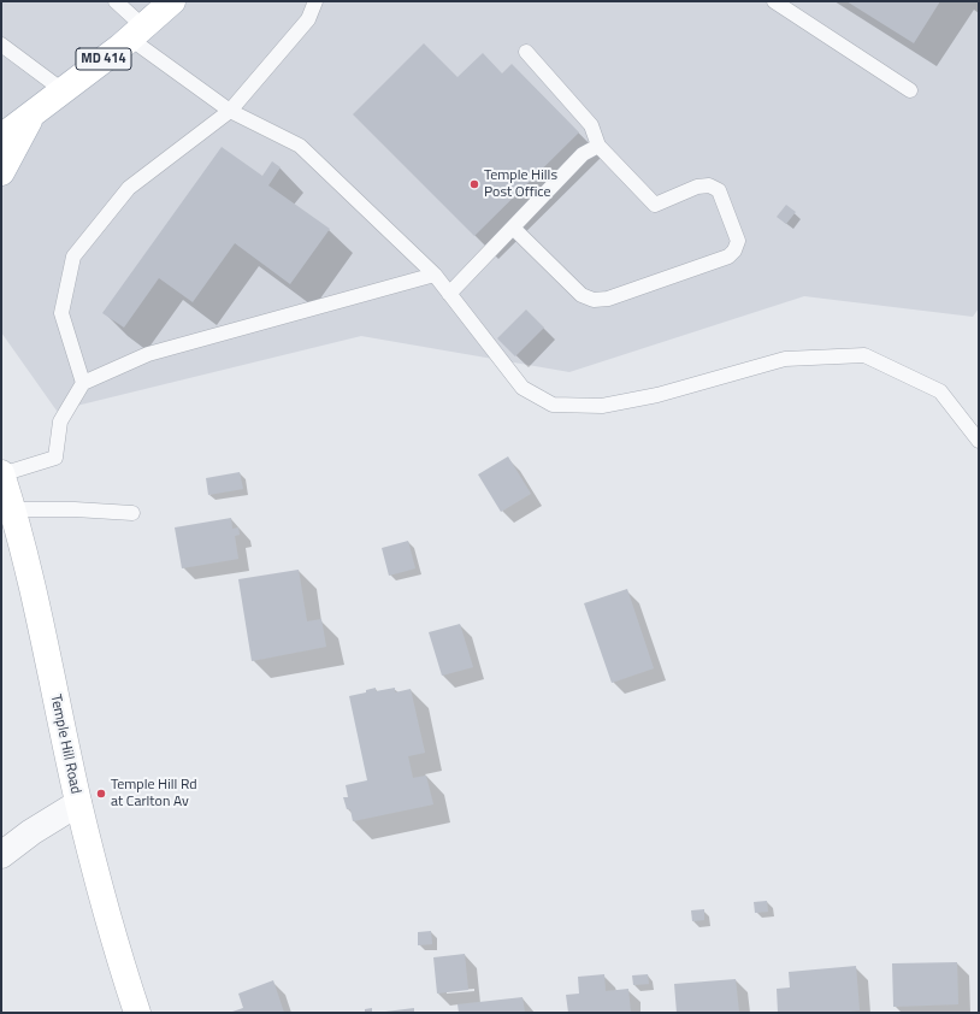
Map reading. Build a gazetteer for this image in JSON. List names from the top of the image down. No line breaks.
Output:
{"streets":{"main road":["MD 414","Temple Hill Road"]},"places":["Temple Hills Post Office","Temple Hill Rd at Carlton Av"]}
